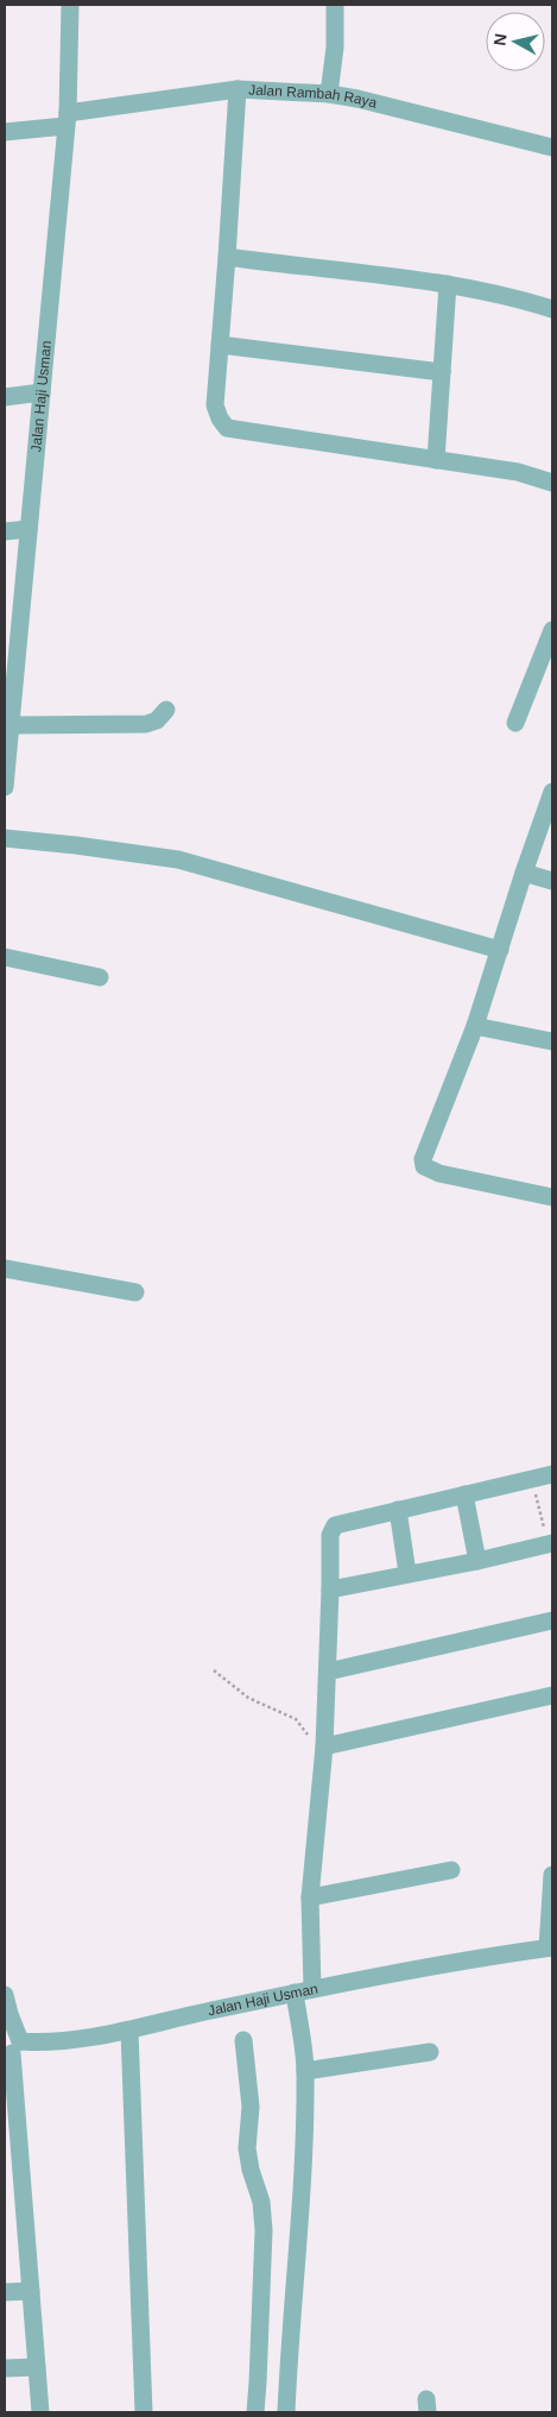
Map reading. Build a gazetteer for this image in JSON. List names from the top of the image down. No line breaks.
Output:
{"streets":{"street":["Jalan Rambah Raya","Jalan Haji Usman"]},"crossings":[["Jalan Rambah Raya","Jalan Haji Usman"]],"north":"left"}
